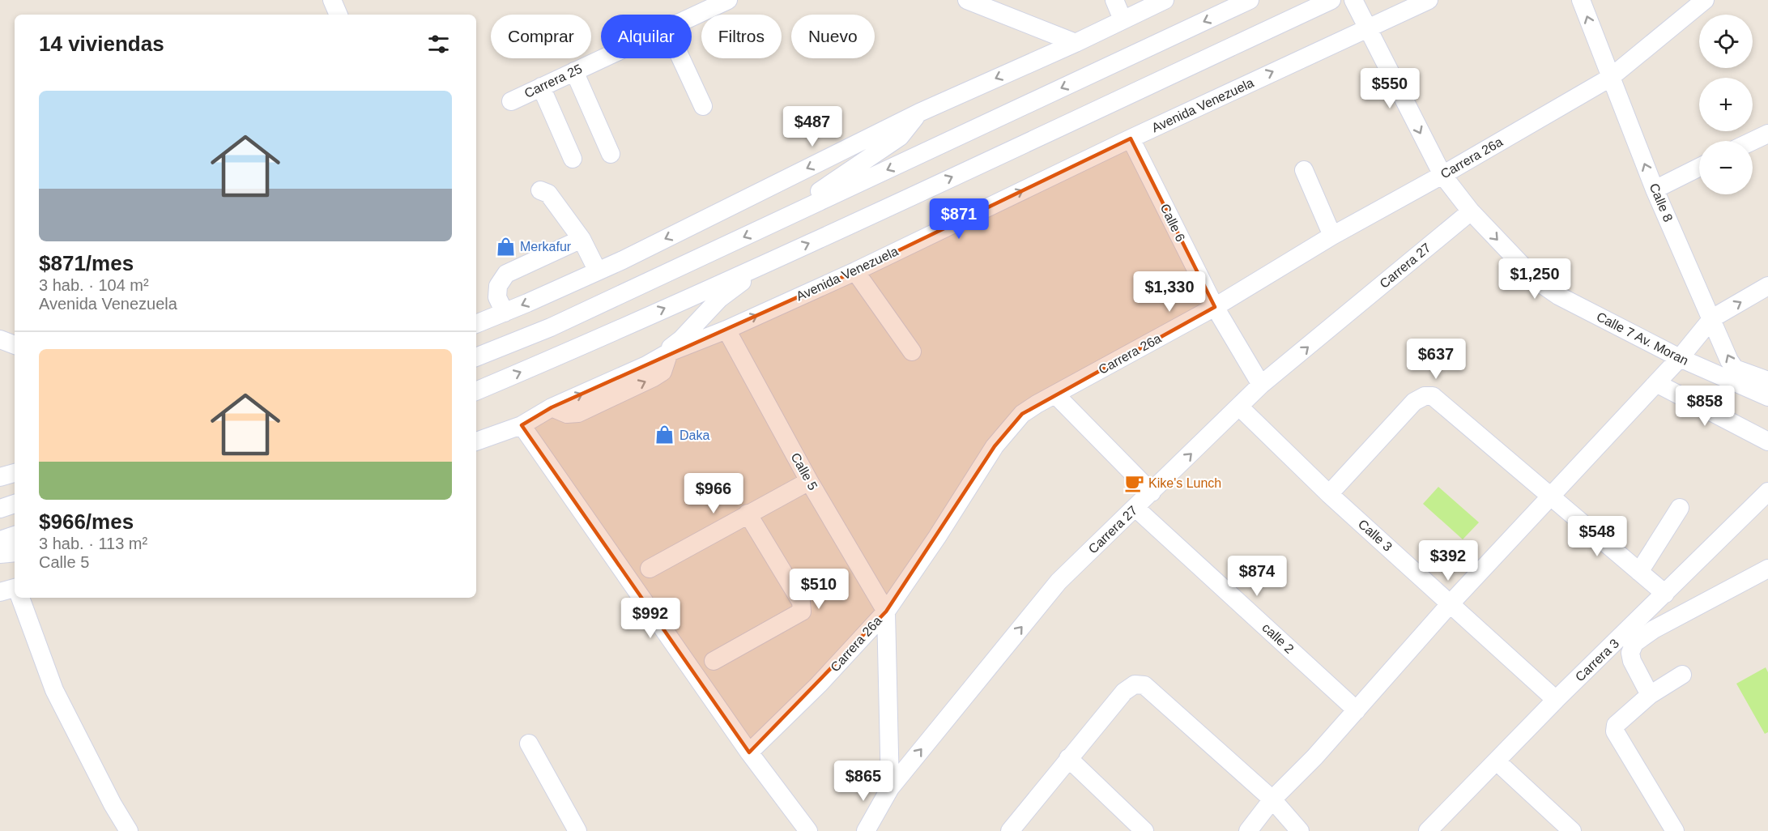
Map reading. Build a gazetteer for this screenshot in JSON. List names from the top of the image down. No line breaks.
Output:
{"streets":{"street":["Carrera 25","Avenida Venezuela","Carrera 26a","Calle 8","Calle 6","Carrera 27","Calle 7 Av. Moran","Calle 5","Calle 3","calle 2","Carrera 3"]},"crossings":[["Avenida Venezuela","Calle 6"],["Avenida Venezuela","Calle 7 Av. Moran"],["Avenida Venezuela","Calle 5"],["Carrera 26a","Calle 8"],["Carrera 26a","Calle 6"],["Carrera 26a","Calle 7 Av. Moran"],["Carrera 26a","Calle 5"],["Calle 6","Carrera 27"],["Carrera 27","Calle 7 Av. Moran"],["Carrera 27","Calle 3"],["Carrera 27","calle 2"],["Calle 3","Carrera 3"]],"one_way":["Calle 8","Carrera 27","Calle 7 Av. Moran"],"places":{"shop":["Merkafur","Daka"],"cafe":["Kike's Lunch"]},"page":{"map_buttons":["+","−"],"chip":["Comprar","Alquilar","Filtros","Nuevo"],"heading":"14 viviendas","price":["$550","$487","$871","$1,250","$1,330","$637","$858","$966","$548","$392","$874","$510","$992","$865"],"list":[{"name":"$871/mes","note":"3 hab. · 104 m² · Avenida Venezuela"},{"name":"$966/mes","note":"3 hab. · 113 m² · Calle 5"}]}}
